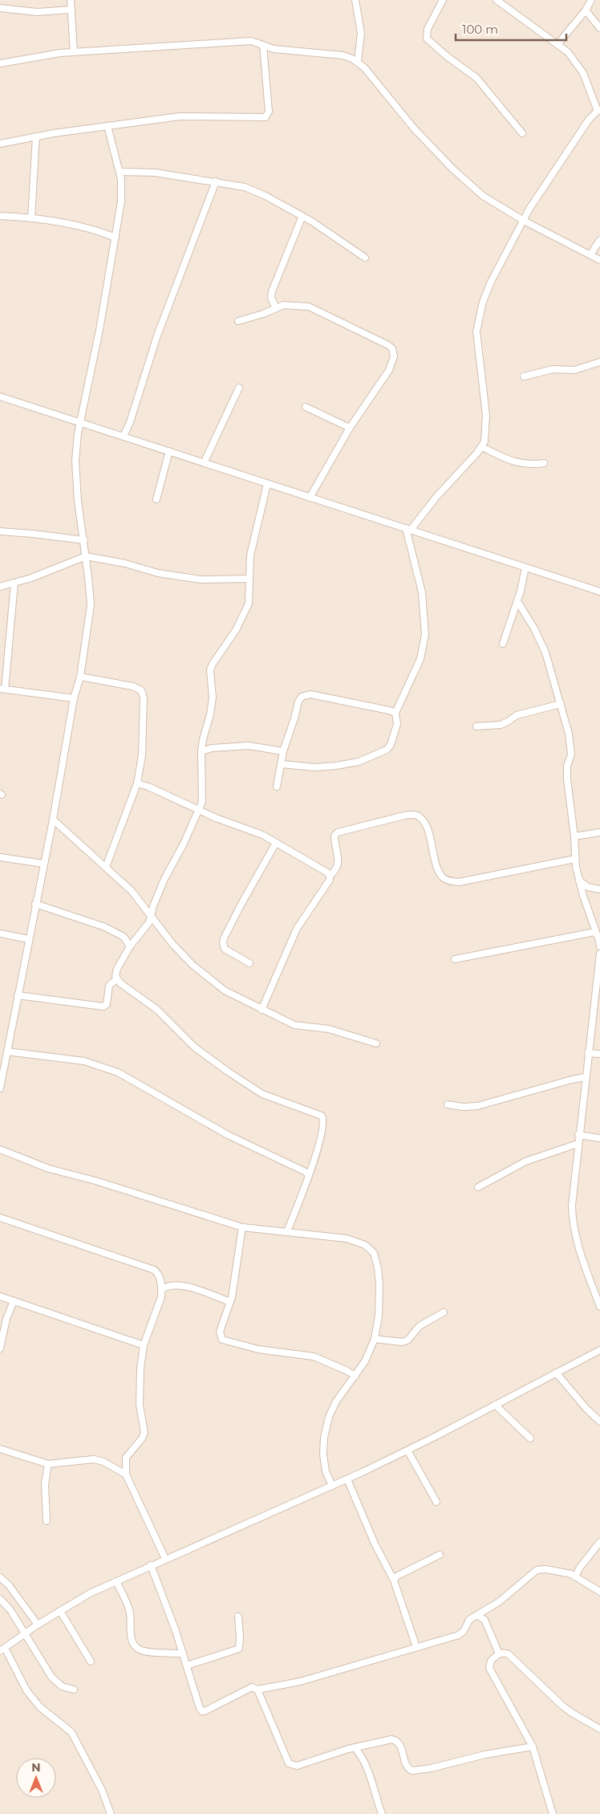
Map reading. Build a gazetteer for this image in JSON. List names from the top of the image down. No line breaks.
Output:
{"scale_bar":"100 m","north":"top"}
